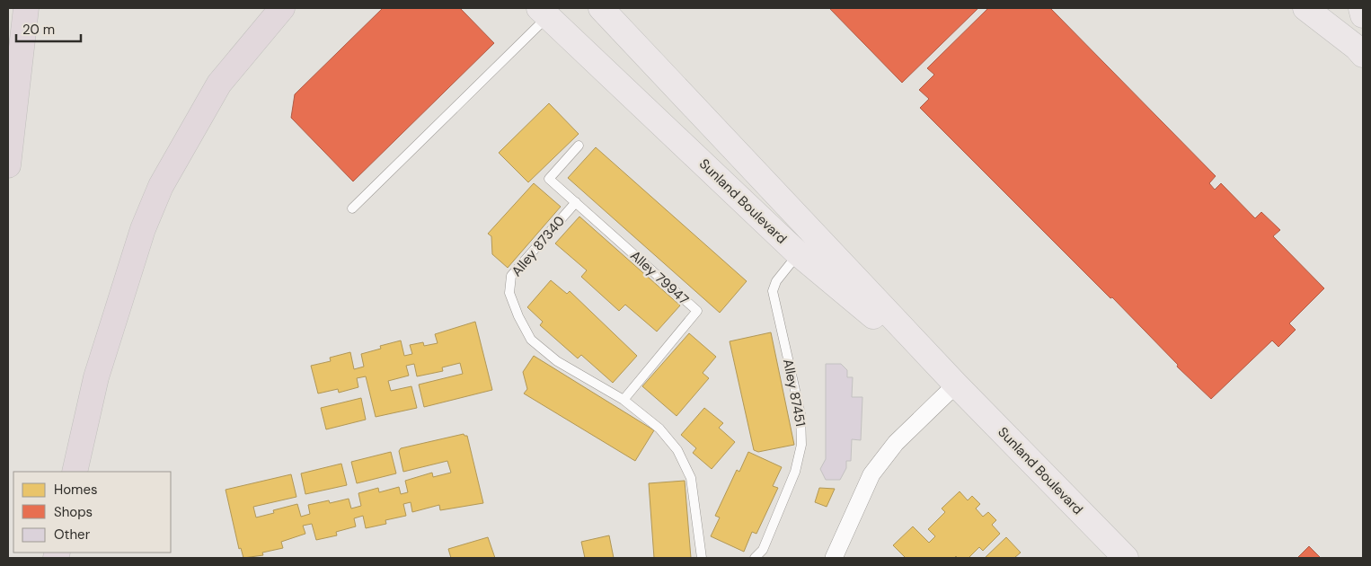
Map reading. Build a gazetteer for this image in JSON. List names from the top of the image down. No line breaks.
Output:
{"streets":{"main road":["Sunland Boulevard"],"lane":["Alley 87340","Alley 79947","Alley 87451"]},"crossings":[["Sunland Boulevard","Alley 87451"],["Alley 87340","Alley 79947"]],"legend":["Homes","Shops","Other"],"scale_bar":"20 m"}
